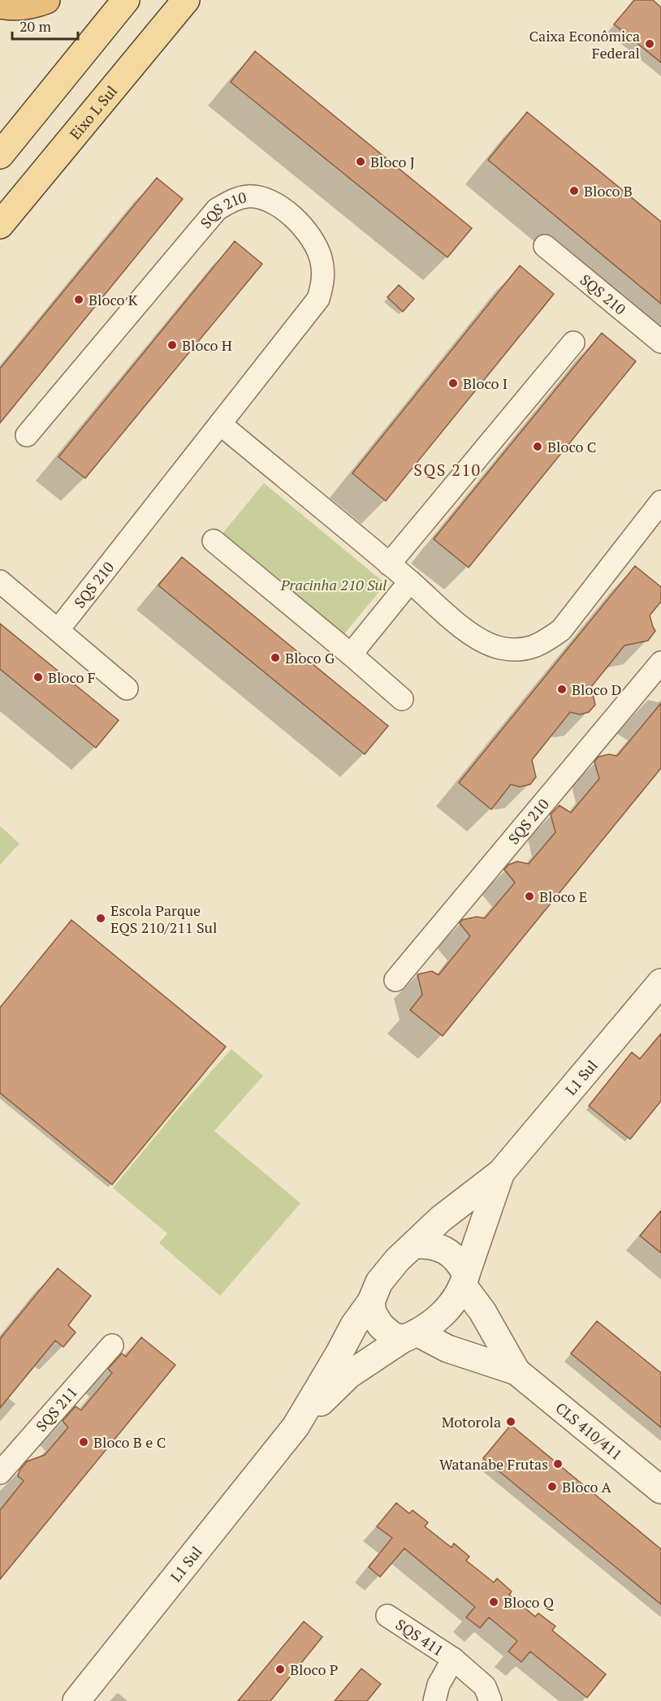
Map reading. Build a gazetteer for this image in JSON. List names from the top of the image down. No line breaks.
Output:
{"streets":{"main road":["Eixo L Sul"],"street":["SQS 210","L1 Sul","SQS 211","CLS 410/411","SQS 411"]},"crossings":[["L1 Sul","CLS 410/411"]],"districts":["SQS 210"],"parks":["Pracinha 210 Sul"],"places":["Caixa Econômica Federal","Bloco J","Bloco B","Bloco K","Bloco H","Bloco I","Bloco C","Bloco G","Bloco F","Bloco D","Bloco E","Escola Parque EQS 210/211 Sul","Motorola","Bloco B e C","Watanabe Frutas","Bloco A","Bloco Q","Bloco P"],"scale_bar":"20 m"}
